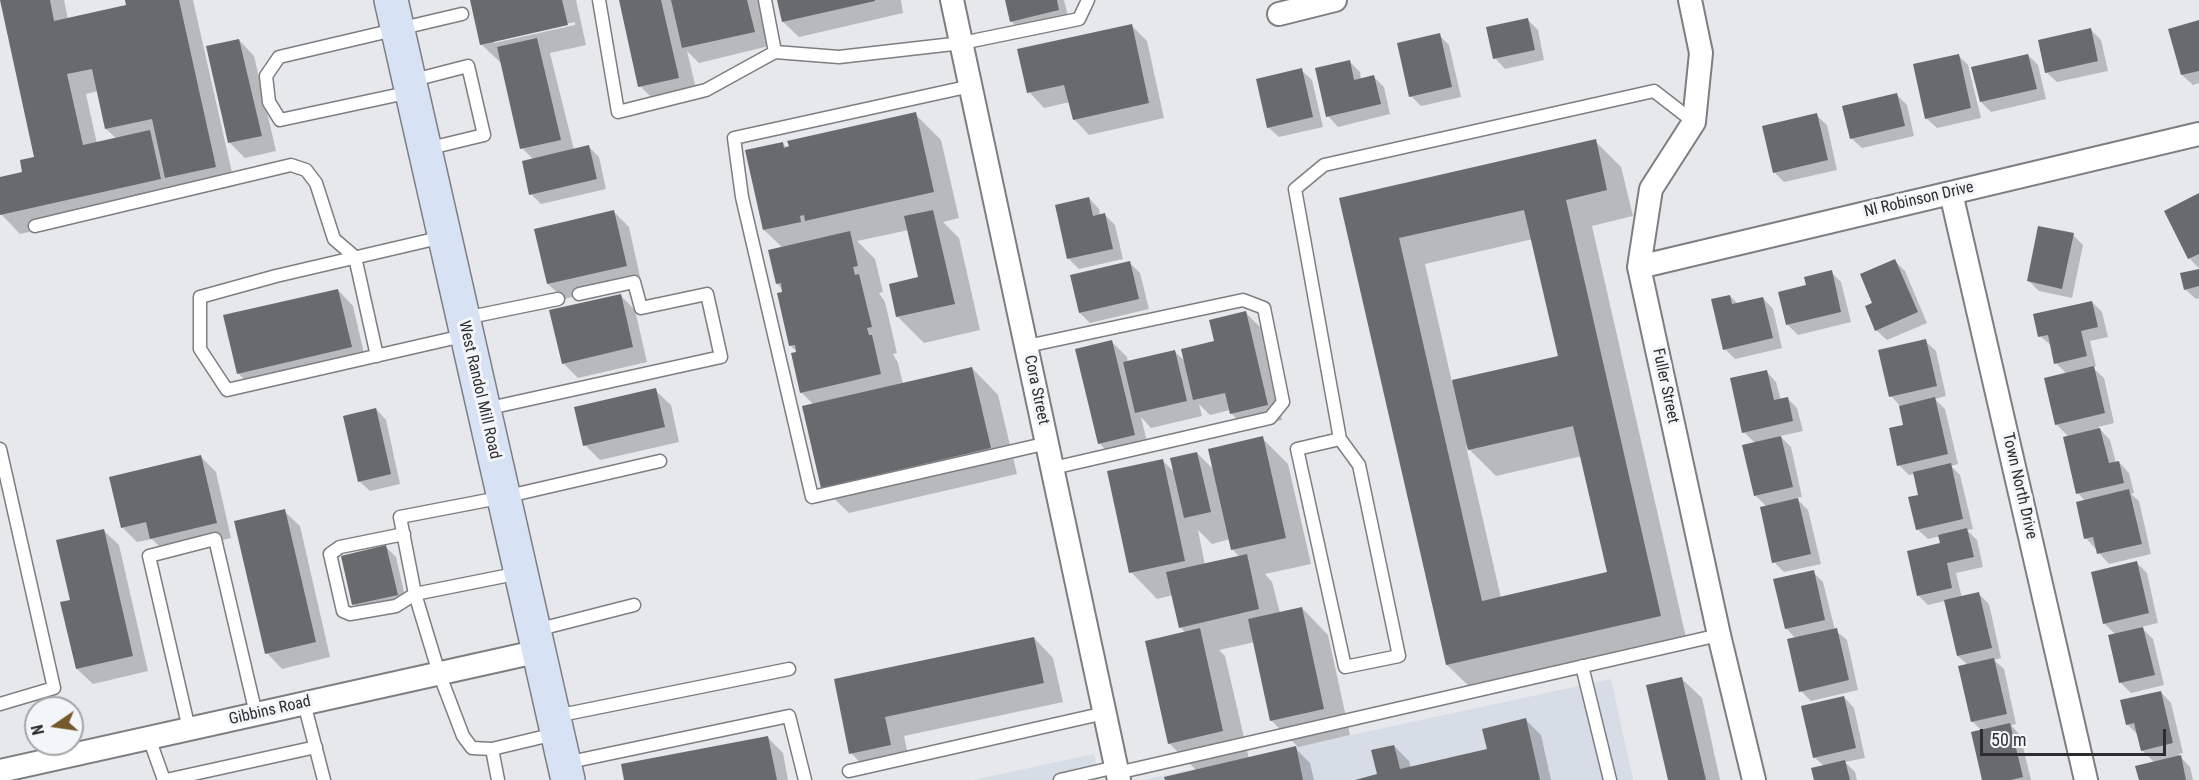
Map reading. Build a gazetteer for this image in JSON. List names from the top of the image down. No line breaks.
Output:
{"streets":{"main road":["West Randol Mill Road"],"street":["Nl Robinson Drive","Fuller Street","Cora Street","Town North Drive","Gibbins Road"]},"crossings":[["Nl Robinson Drive","Fuller Street"],["Nl Robinson Drive","Town North Drive"],["West Randol Mill Road","Gibbins Road"]],"scale_bar":"50 m","north":"left"}
